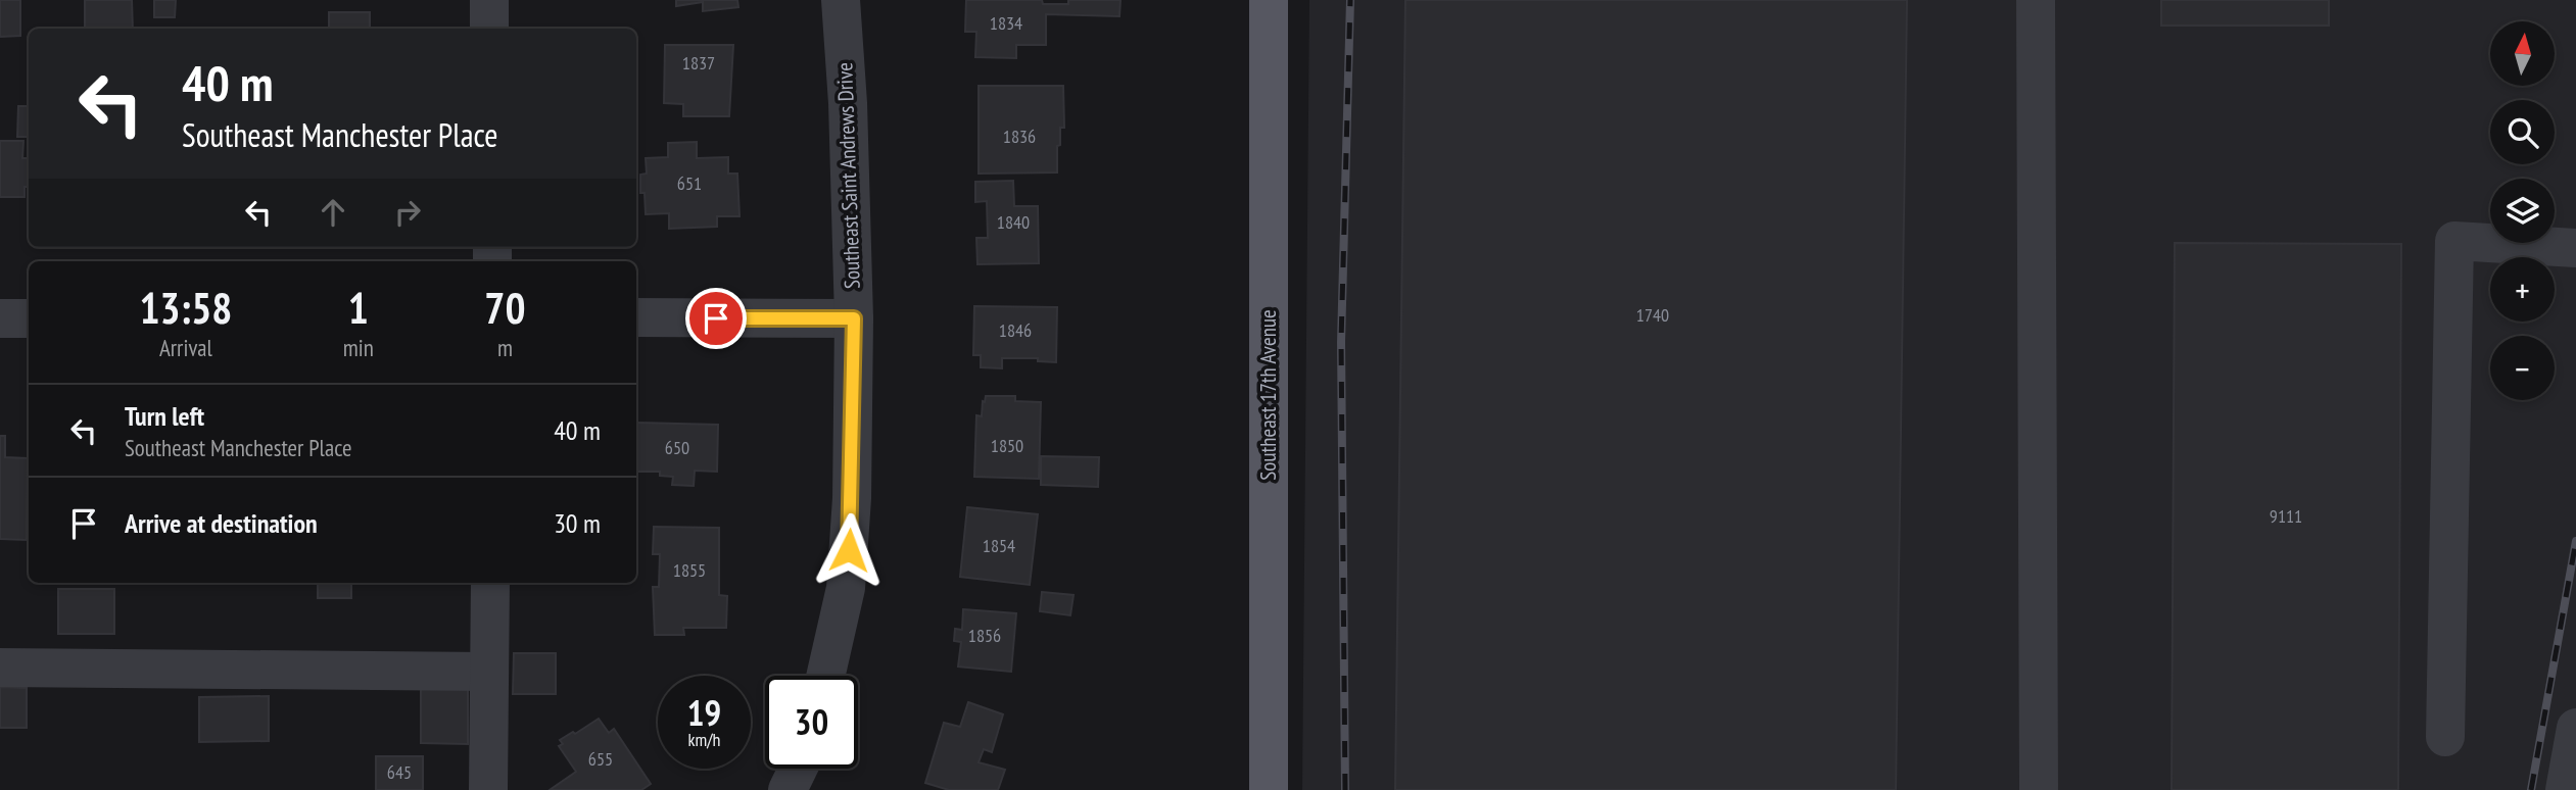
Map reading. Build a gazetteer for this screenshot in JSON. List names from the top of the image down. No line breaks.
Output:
{"streets":{"main road":["Southeast 17th Avenue"],"street":["Southeast Saint Andrews Drive"]},"house_numbers":["1834","1837","1836","651","1840","1740","1846","1850","650","9111","1854","1855","1856","655","645"],"north":"top","page":{"map_buttons":["+","−"],"turn":["40 m","Southeast Manchester Place"],"eta":["13:58","Arrival","1","min","70","m"],"list":[{"name":"Turn left","note":"Southeast Manchester Place","value":"40 m"},{"name":"Arrive at destination","value":"30 m"}],"speed":"19 km/h","limit":"30"}}
